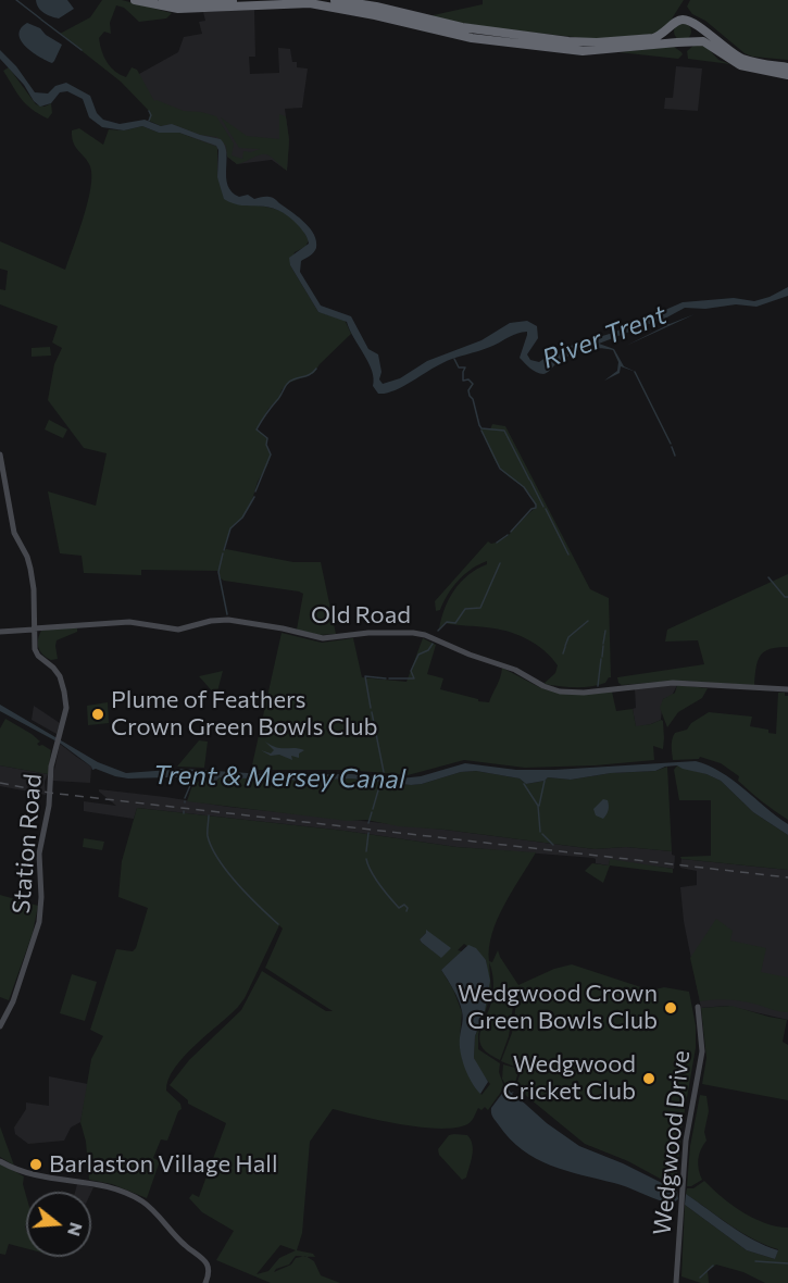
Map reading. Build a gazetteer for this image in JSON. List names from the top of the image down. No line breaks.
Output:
{"streets":{"street":["Old Road","Station Road","Wedgwood Drive"]},"crossings":[["Old Road","Station Road"]],"water":["River Trent","Trent & Mersey Canal"],"places":["Plume of Feathers Crown Green Bowls Club","Wedgwood Crown Green Bowls Club","Wedgwood Cricket Club","Barlaston Village Hall"],"north":"right"}
